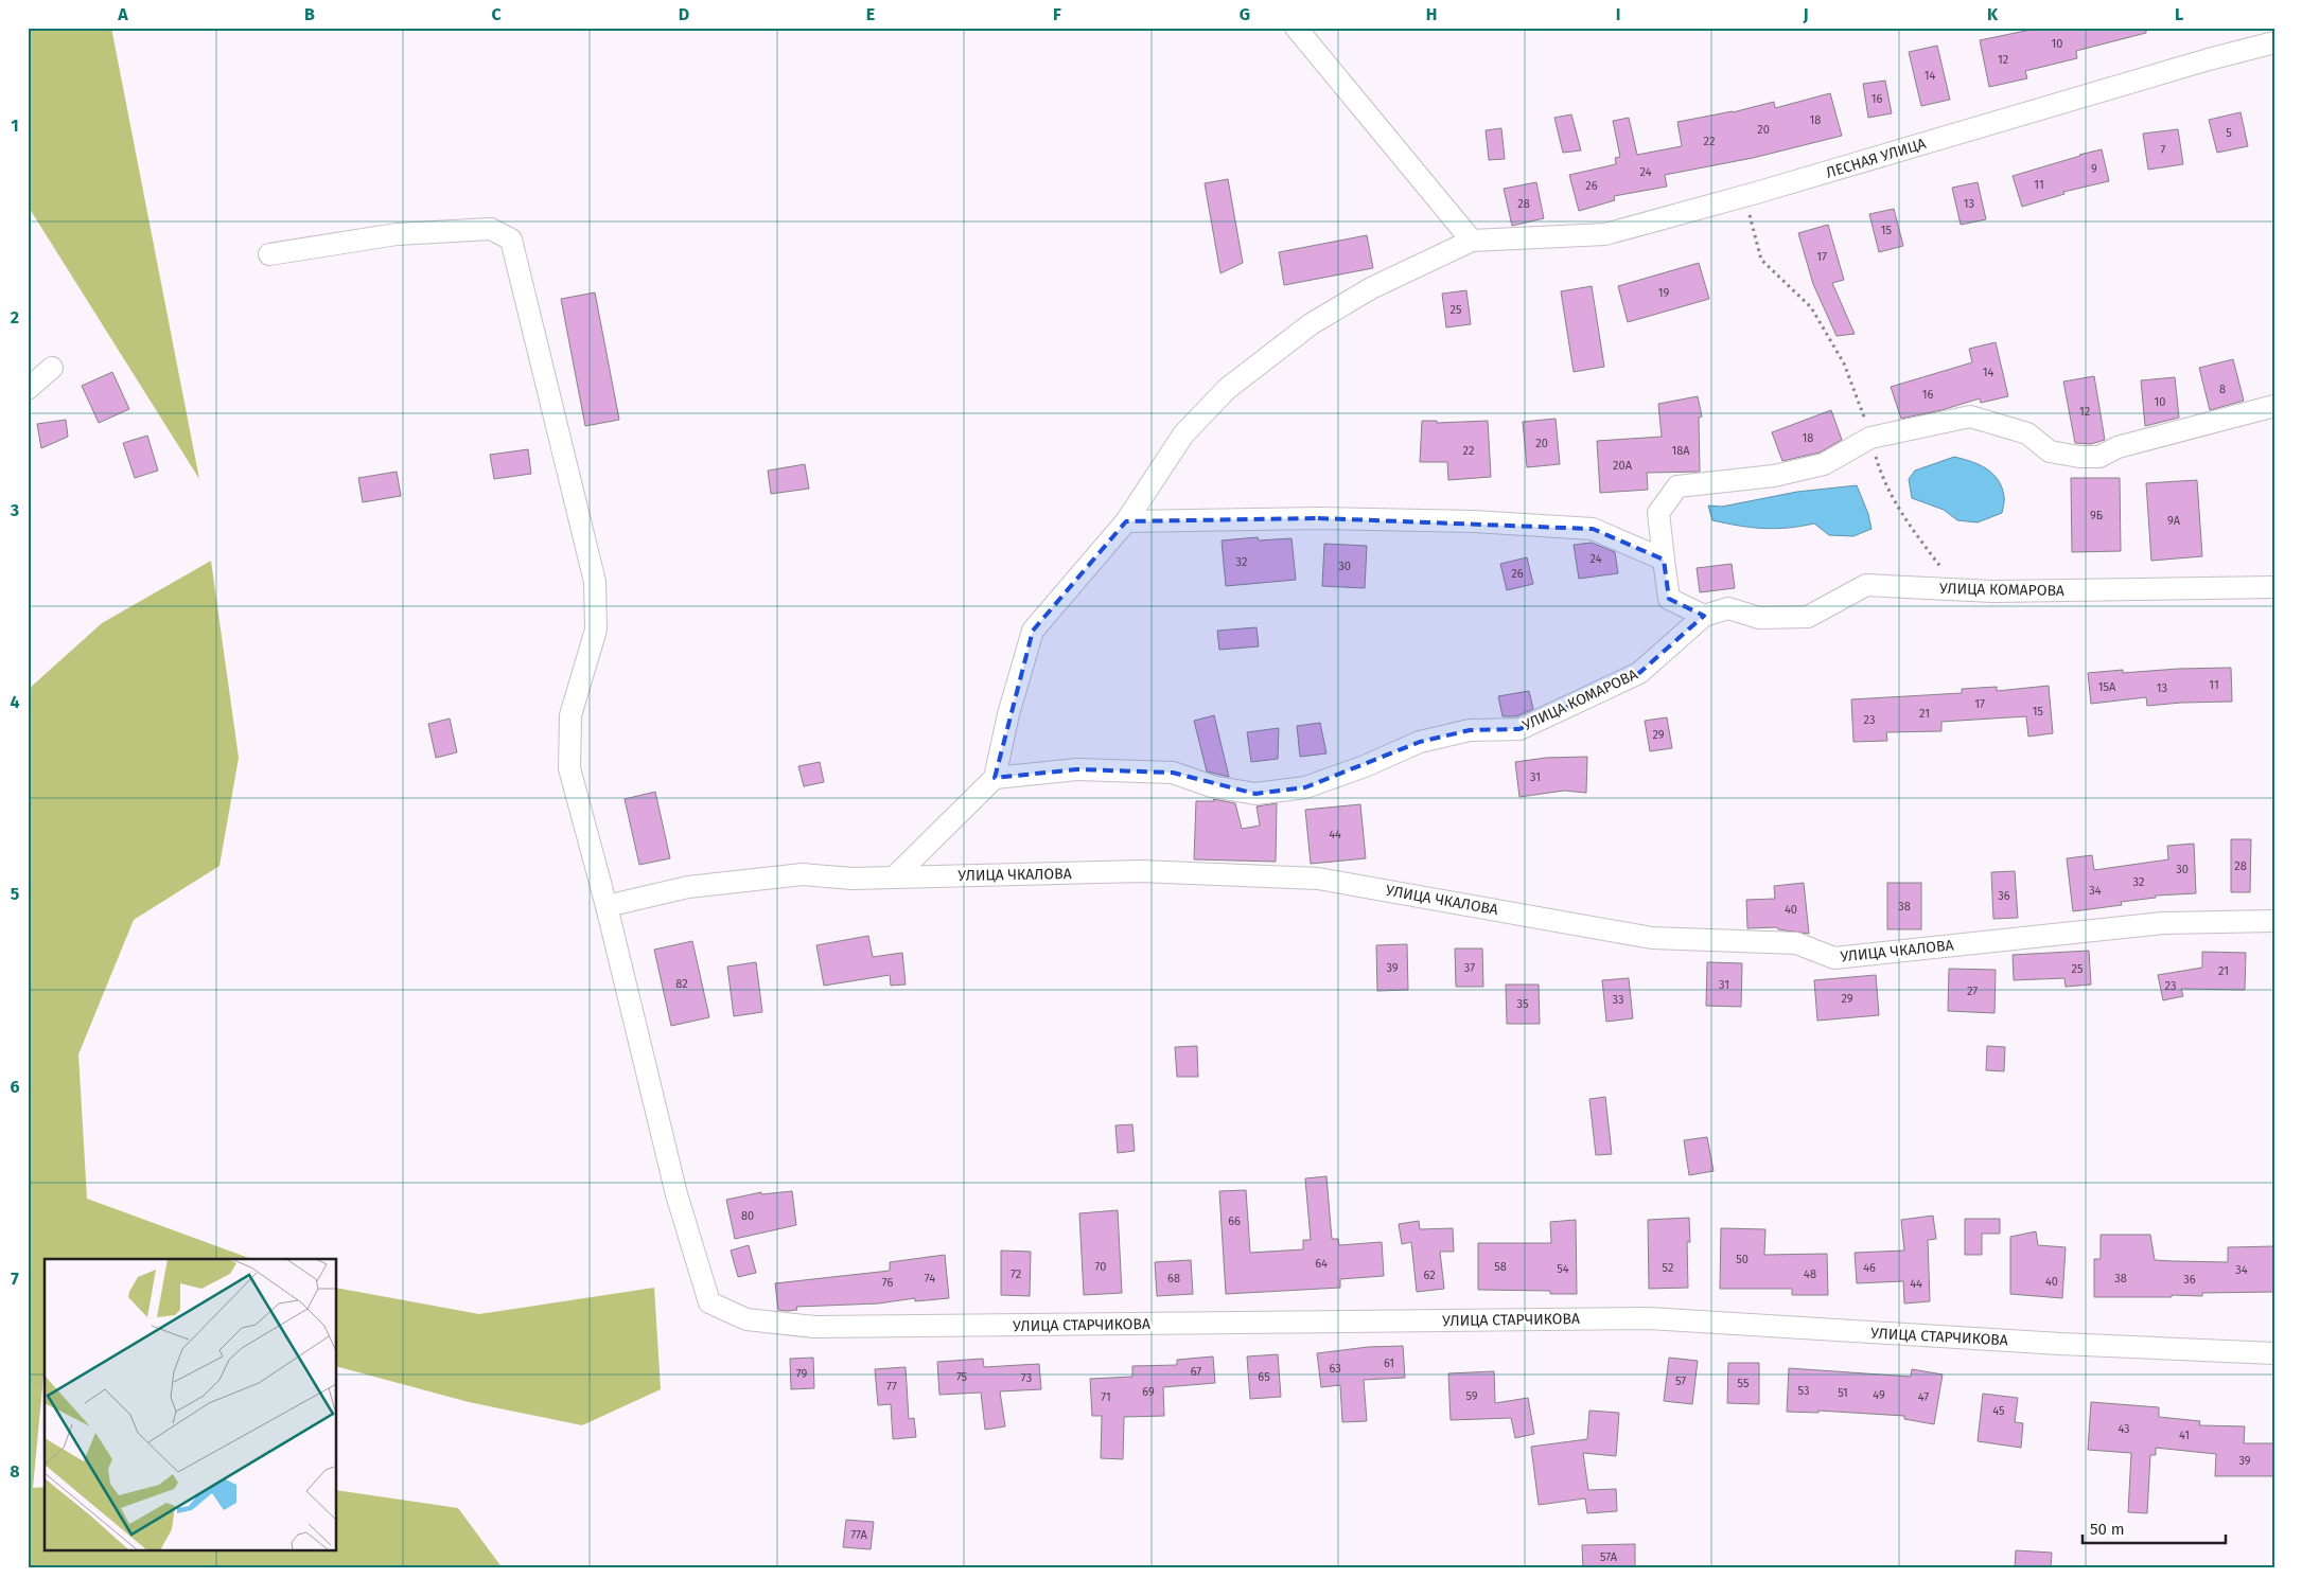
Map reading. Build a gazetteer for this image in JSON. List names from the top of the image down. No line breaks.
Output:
{"streets":{"street":["ЛЕСНАЯ УЛИЦА","УЛИЦА КОМАРОВА","УЛИЦА ЧКАЛОВА","УЛИЦА СТАРЧИКОВА"]},"crossings":[["УЛИЦА ЧКАЛОВА","УЛИЦА СТАРЧИКОВА"]],"house_numbers":["10","12","14","16","18","20","5","22","7","9","24","11","26","28","13","15","17","19","25","14","8","16","10","12","18","20","22","18А","20А","9Б","9А","24","32","30","26","11","15А","13","17","15","21","23","29","31","44","28","30","32","34","36","38","40","39","37","25","21","82","31","23","27","29","33","35","80","66","50","64","70","58","52","46","54","34","72","48","62","74","68","38","36","40","76","44","61","63","67","79","75","65","73","57","55","77","53","69","51","49","59","71","47","45","43","41","39","77А","57А"],"scale_bar":"50 m","grid":{"columns":["A","B","C","D","E","F","G","H","I","J","K","L"],"rows":["1","2","3","4","5","6","7","8"]}}
